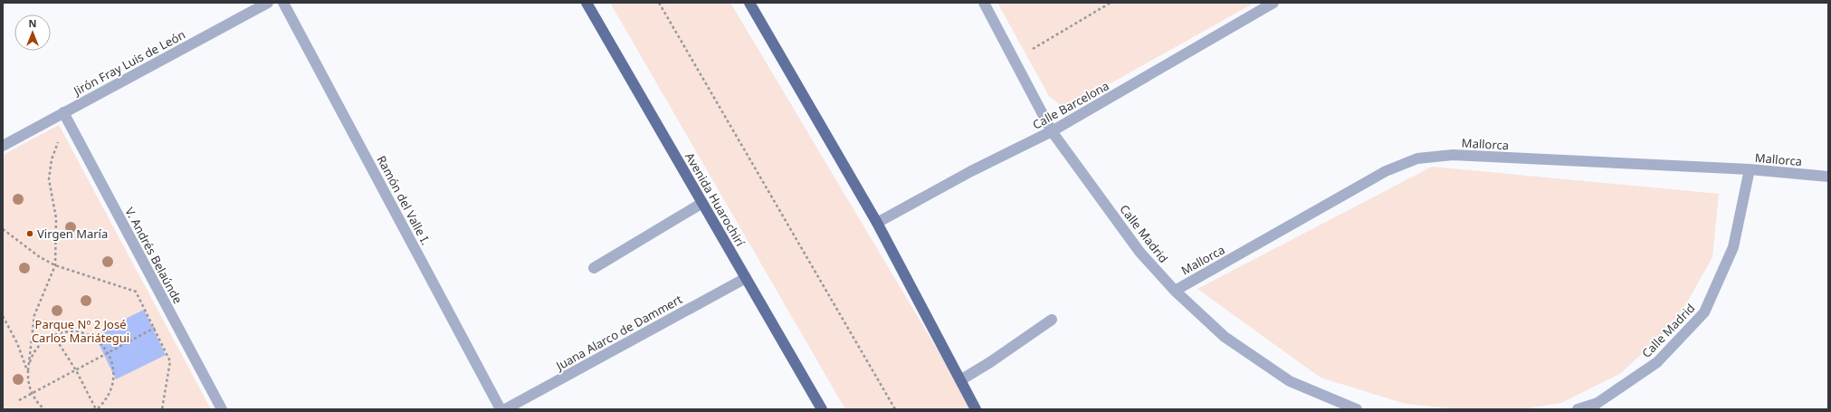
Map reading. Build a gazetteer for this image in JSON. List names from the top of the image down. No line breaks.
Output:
{"streets":{"main road":["Avenida Huarochirí"],"street":["Jirón Fray Luis de León","Calle Barcelona","Mallorca","Ramón del Valle I.","Calle Madrid","V. Andrés Belaúnde","Juana Alarco de Dammert"]},"crossings":[["Jirón Fray Luis de León","V. Andrés Belaúnde"],["Calle Barcelona","Calle Madrid"],["Mallorca","Calle Madrid"],["Avenida Huarochirí","Juana Alarco de Dammert"]],"parks":["Parque Nº 2 José Carlos Mariátegui"],"places":["Virgen María"],"north":"top"}
